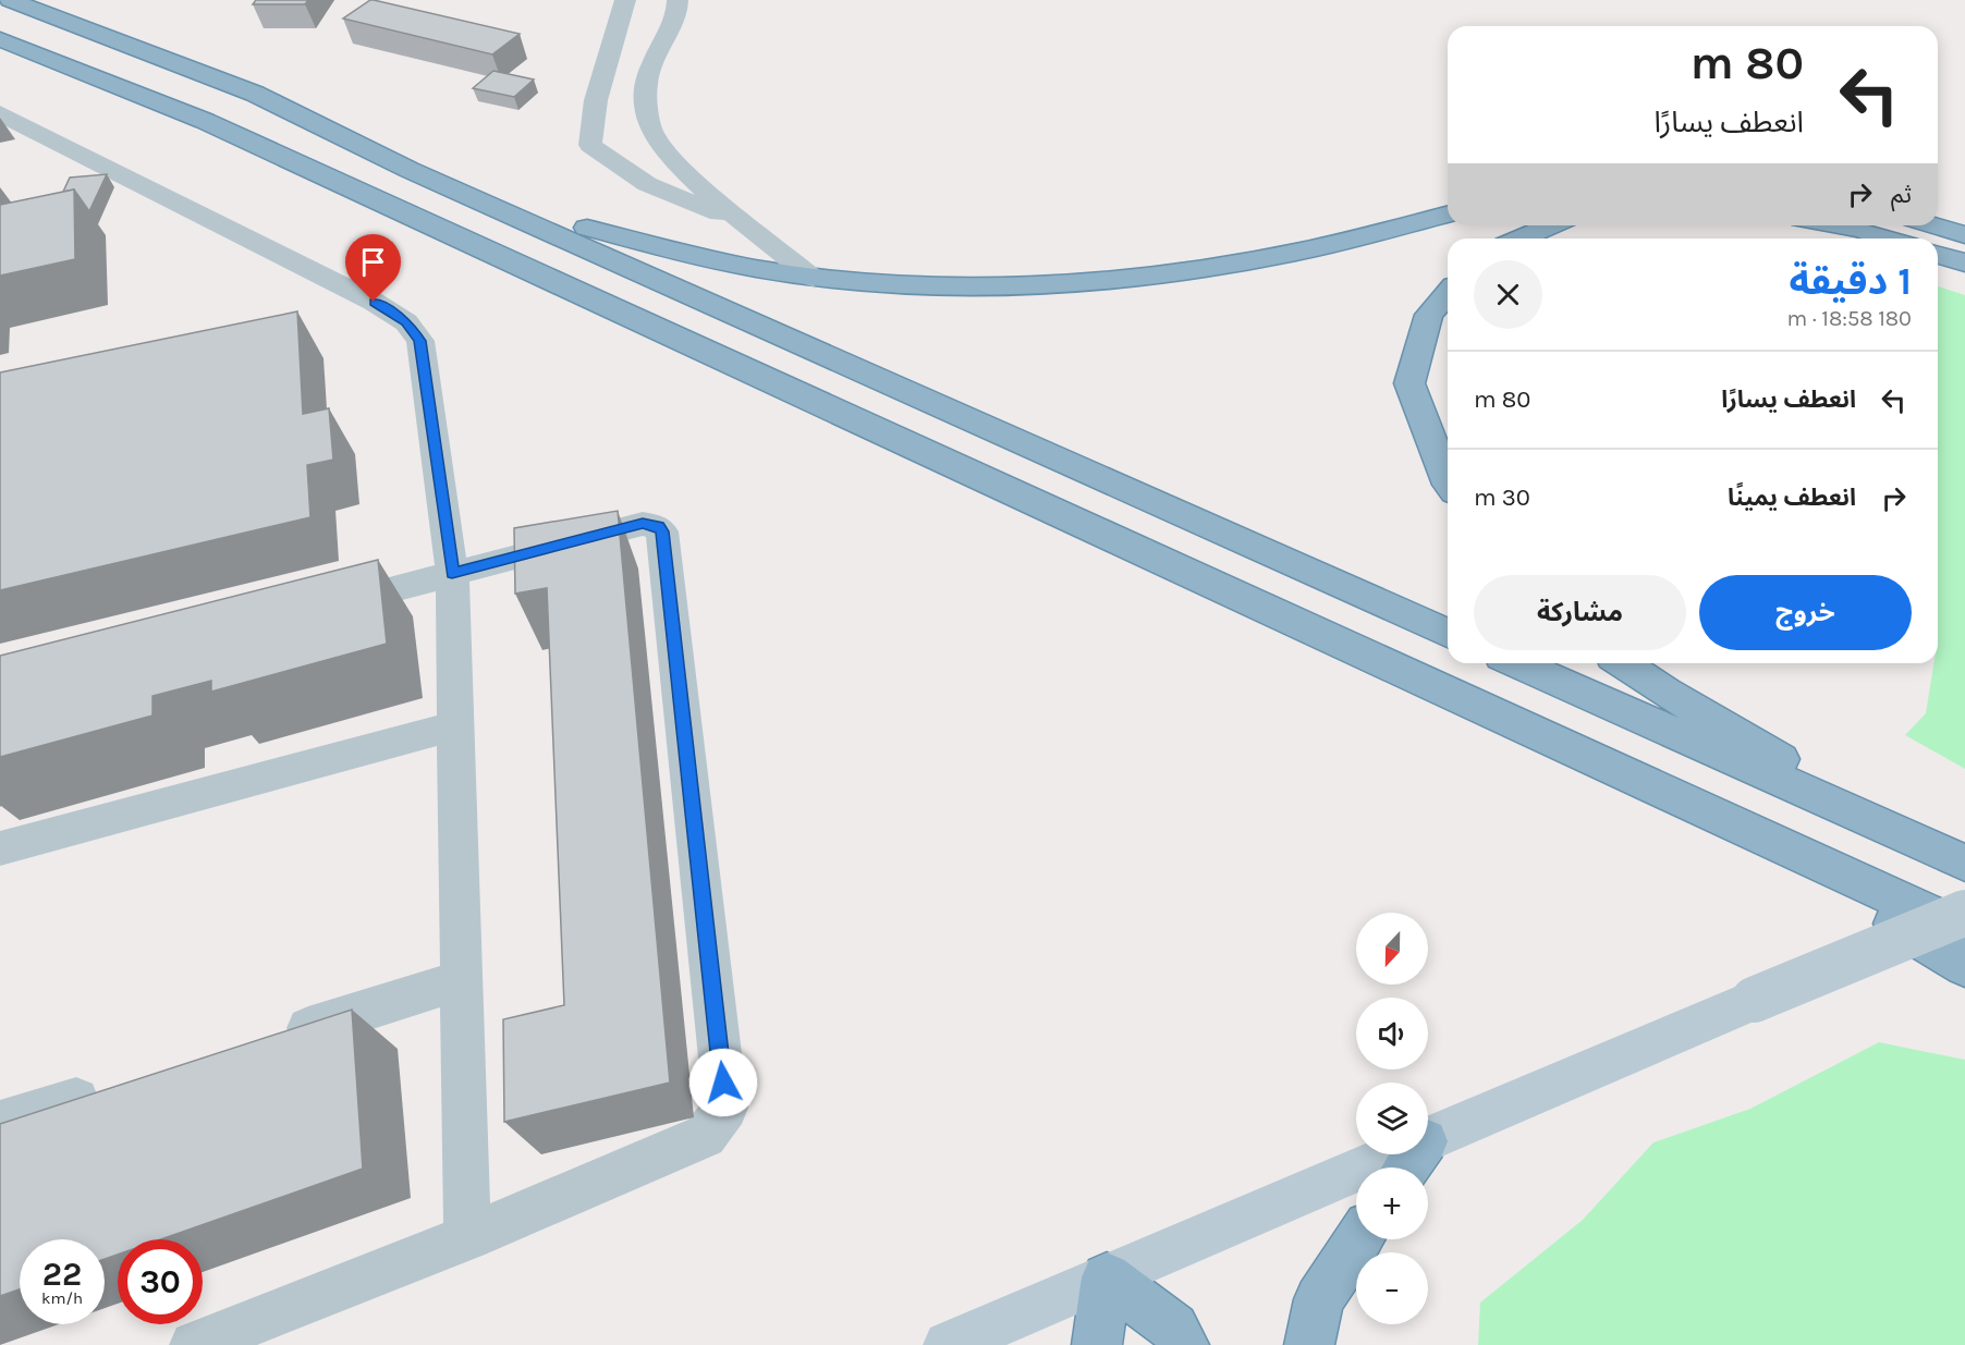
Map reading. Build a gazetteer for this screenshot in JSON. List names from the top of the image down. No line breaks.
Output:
{"north":"bottom","page":{"turn":["80 m","انعطف يسارًا"],"then":"ثم","heading":["1 دقيقة","180 m · 18:58"],"list":[{"name":"انعطف يسارًا","value":"80 m"},{"name":"انعطف يمينًا","value":"30 m"}],"buttons":["خروج","مشاركة"],"map_buttons":["+","−"],"speed":"22 km/h","limit":"30"}}
